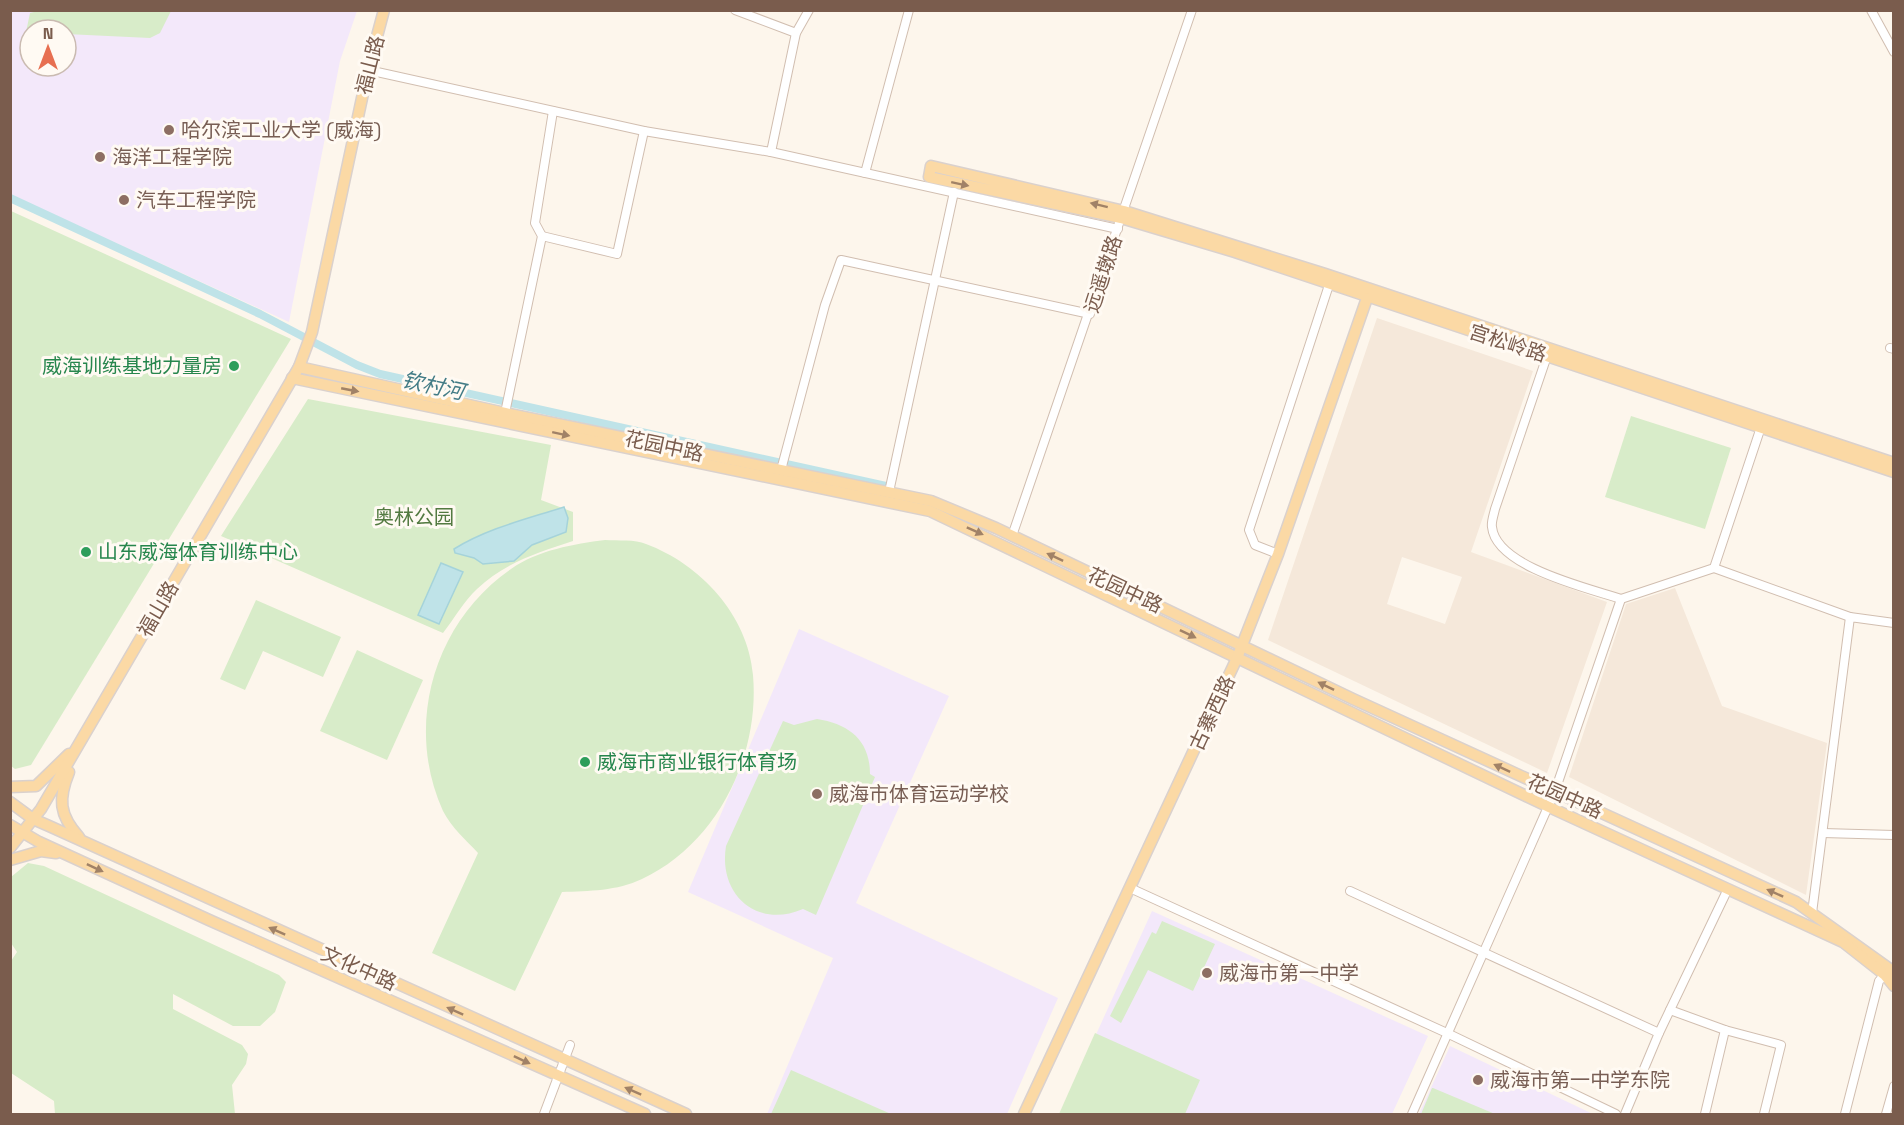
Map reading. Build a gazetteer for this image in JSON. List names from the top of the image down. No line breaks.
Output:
{"streets":{"main road":["福山路","宫松岭路","花园中路","古寨西路","文化中路"],"street":["远遥墩路"]},"crossings":[["福山路","花园中路"],["福山路","文化中路"],["远遥墩路","宫松岭路"],["远遥墩路","花园中路"],["宫松岭路","古寨西路"],["花园中路","古寨西路"]],"water":["钦村河"],"parks":["奥林公园"],"places":["哈尔滨工业大学 (威海)","海洋工程学院","汽车工程学院","威海训练基地力量房","山东威海体育训练中心","威海市商业银行体育场","威海市体育运动学校","威海市第一中学","威海市第一中学东院"],"north":"top"}
